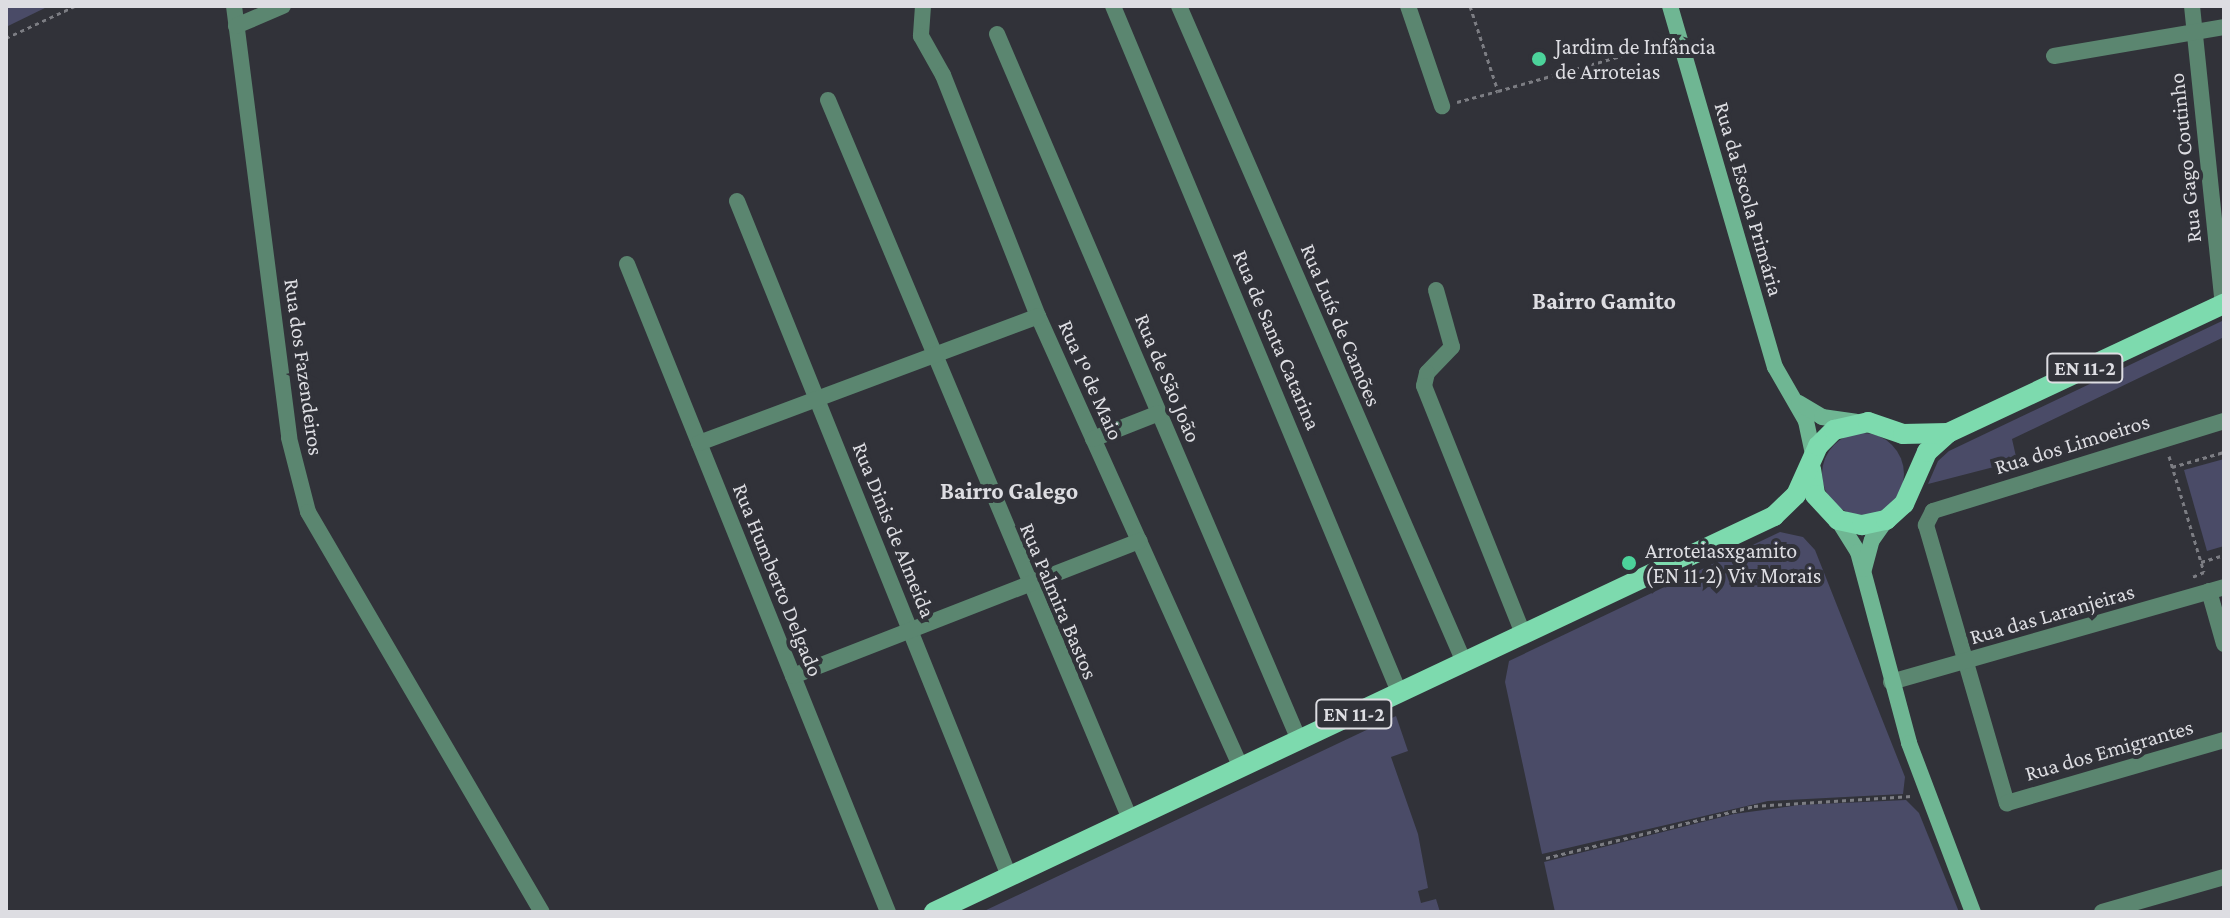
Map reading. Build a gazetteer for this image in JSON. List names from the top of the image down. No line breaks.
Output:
{"streets":{"main road":["EN 11-2"],"street":["Rua Gago Coutinho","Rua da Escola Primária","Rua Luís de Camões","Rua de Santa Catarina","Rua dos Fazendeiros","Rua de São João","Rua 1º de Maio","Rua dos Limoeiros","Rua Dinis de Almeida","Rua Humberto Delgado","Rua Palmira Bastos","Rua das Laranjeiras","Rua dos Emigrantes"]},"crossings":[["Rua Gago Coutinho","EN 11-2"],["Rua da Escola Primária","EN 11-2"],["Rua Luís de Camões","EN 11-2"],["Rua de Santa Catarina","EN 11-2"],["EN 11-2","Rua de São João"],["EN 11-2","Rua 1º de Maio"],["EN 11-2","Rua Dinis de Almeida"],["EN 11-2","Rua Palmira Bastos"],["Rua dos Limoeiros","Rua das Laranjeiras"],["Rua dos Limoeiros","Rua dos Emigrantes"],["Rua das Laranjeiras","Rua dos Emigrantes"]],"districts":["Bairro Gamito","Bairro Galego"],"places":["Jardim de Infância de Arroteias","Arroteiasxgamito (EN 11-2) Viv Morais"]}
